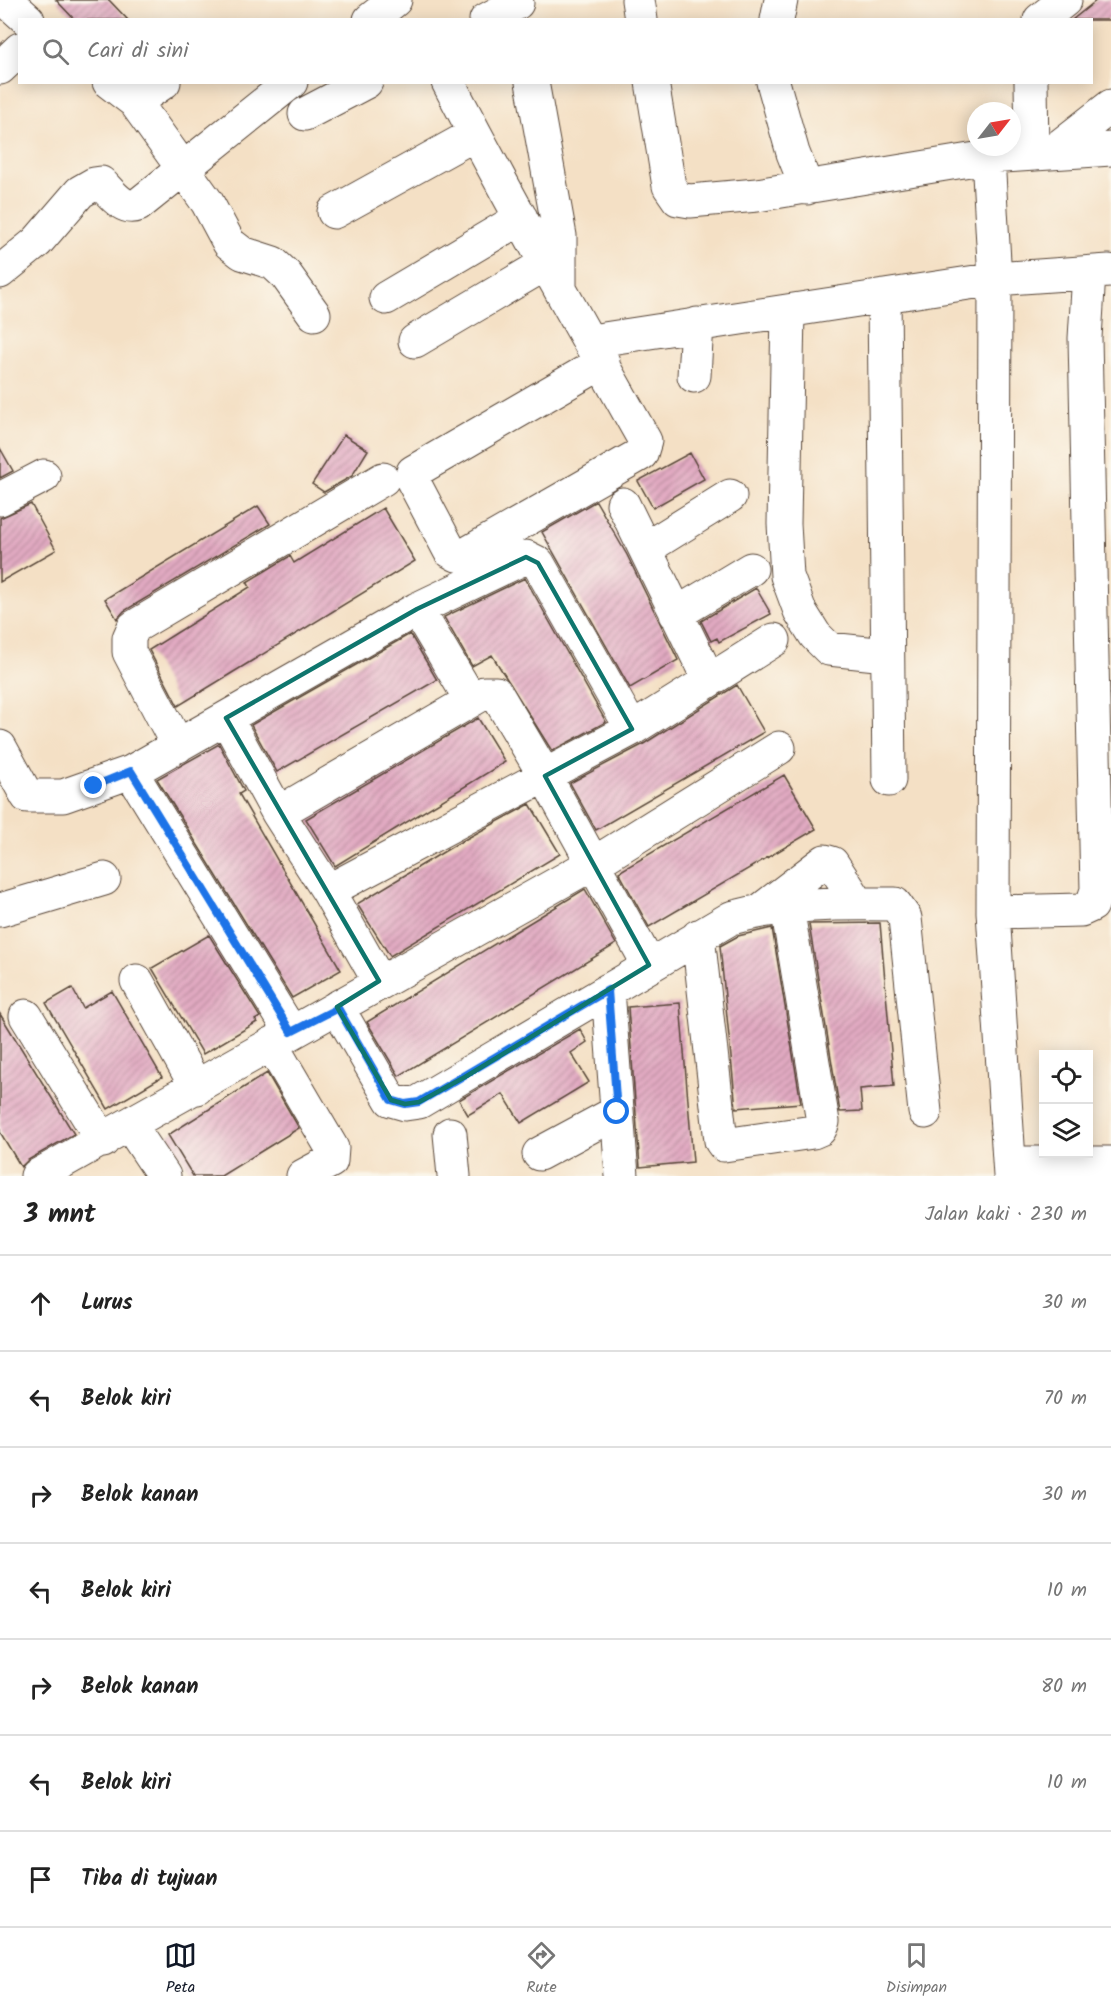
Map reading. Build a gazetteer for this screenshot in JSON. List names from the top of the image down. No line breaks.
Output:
{"north":"top right","page":{"search":"Cari di sini","heading":["3 mnt","Jalan kaki · 230 m"],"list":[["Lurus","30 m"],["Belok kiri","70 m"],["Belok kanan","30 m"],["Belok kiri","10 m"],["Belok kanan","80 m"],["Belok kiri","10 m"],"Tiba di tujuan"],"nav":["Peta","Rute","Disimpan"]}}
